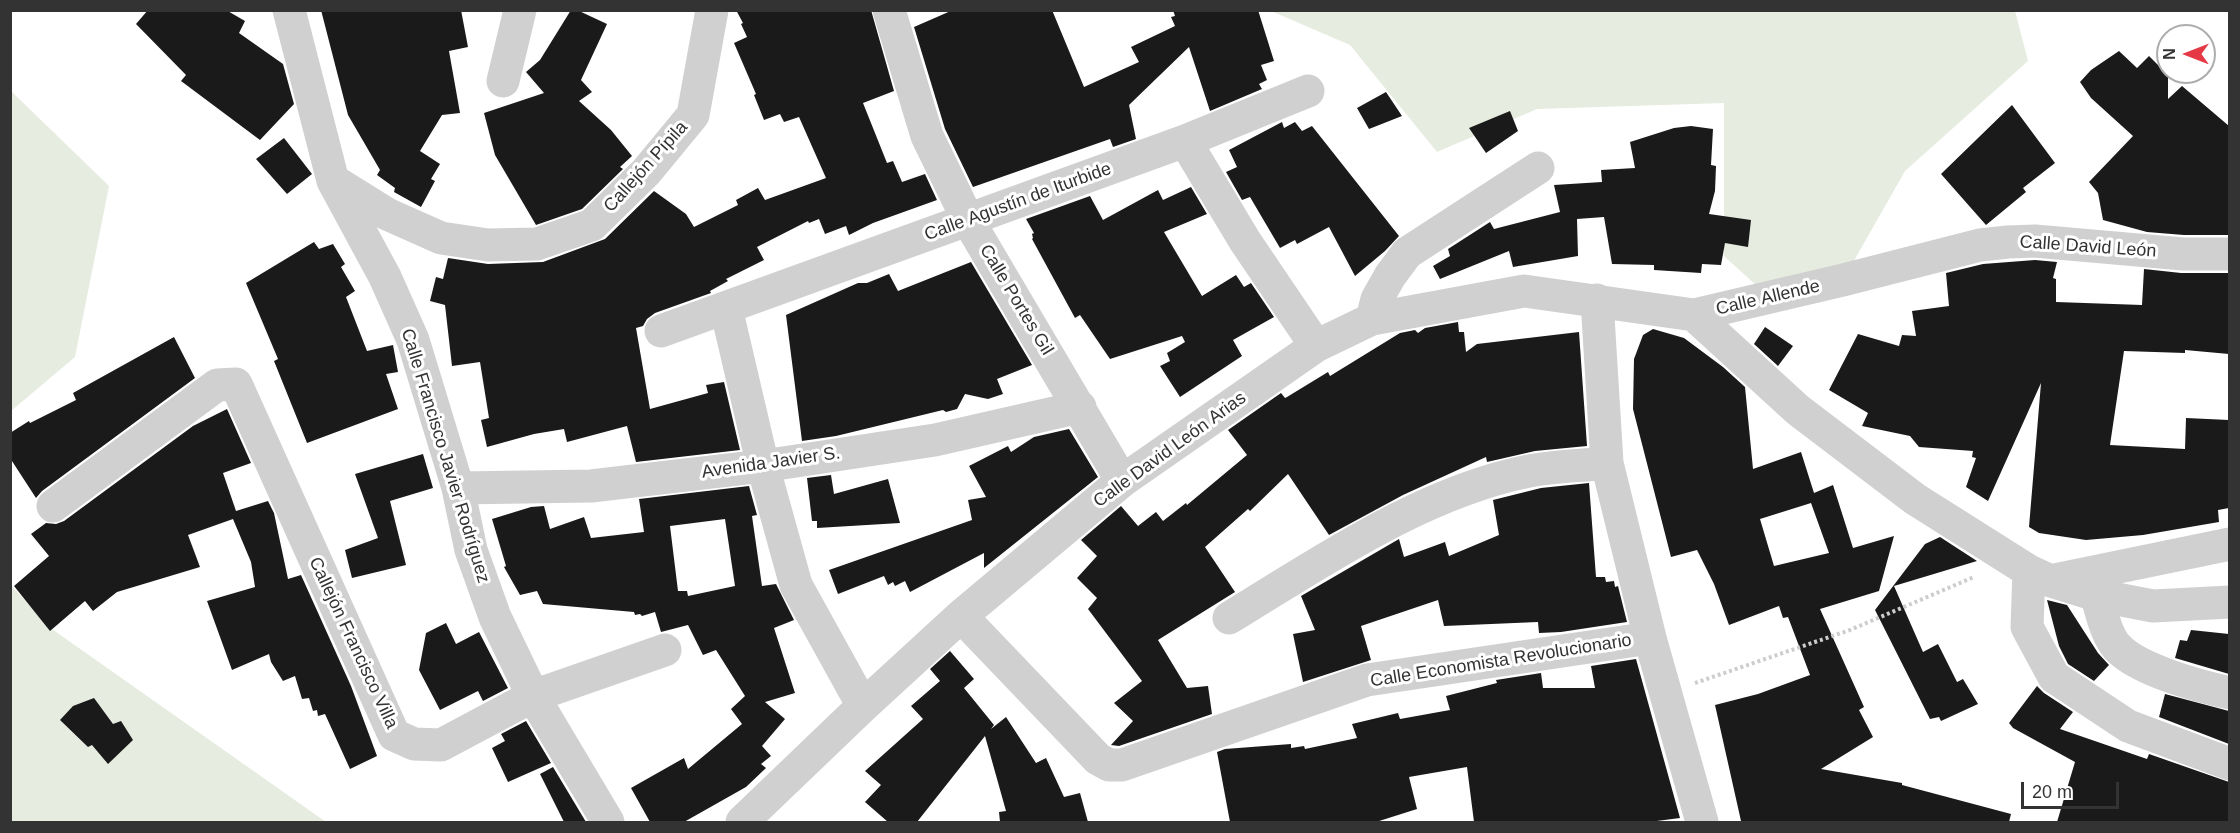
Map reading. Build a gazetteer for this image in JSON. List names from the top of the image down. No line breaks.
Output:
{"streets":{"street":["Callejón Pípila","Calle Agustín de Iturbide","Calle David León","Calle Allende","Calle Portes Gil","Calle David León Arias","Calle Francisco Javier Rodríguez","Avenida Javier S.","Callejón Francisco Villa","Calle Economista Revolucionario"]},"crossings":[["Callejón Pípila","Calle Francisco Javier Rodríguez"],["Calle Agustín de Iturbide","Calle Portes Gil"],["Calle David León","Calle Allende"],["Calle Allende","Calle David León Arias"],["Calle Portes Gil","Calle David León Arias"],["Calle Portes Gil","Avenida Javier S."],["Calle David León Arias","Calle Economista Revolucionario"],["Calle Francisco Javier Rodríguez","Avenida Javier S."],["Calle Francisco Javier Rodríguez","Callejón Francisco Villa"]],"scale_bar":"20 m","north":"left"}
